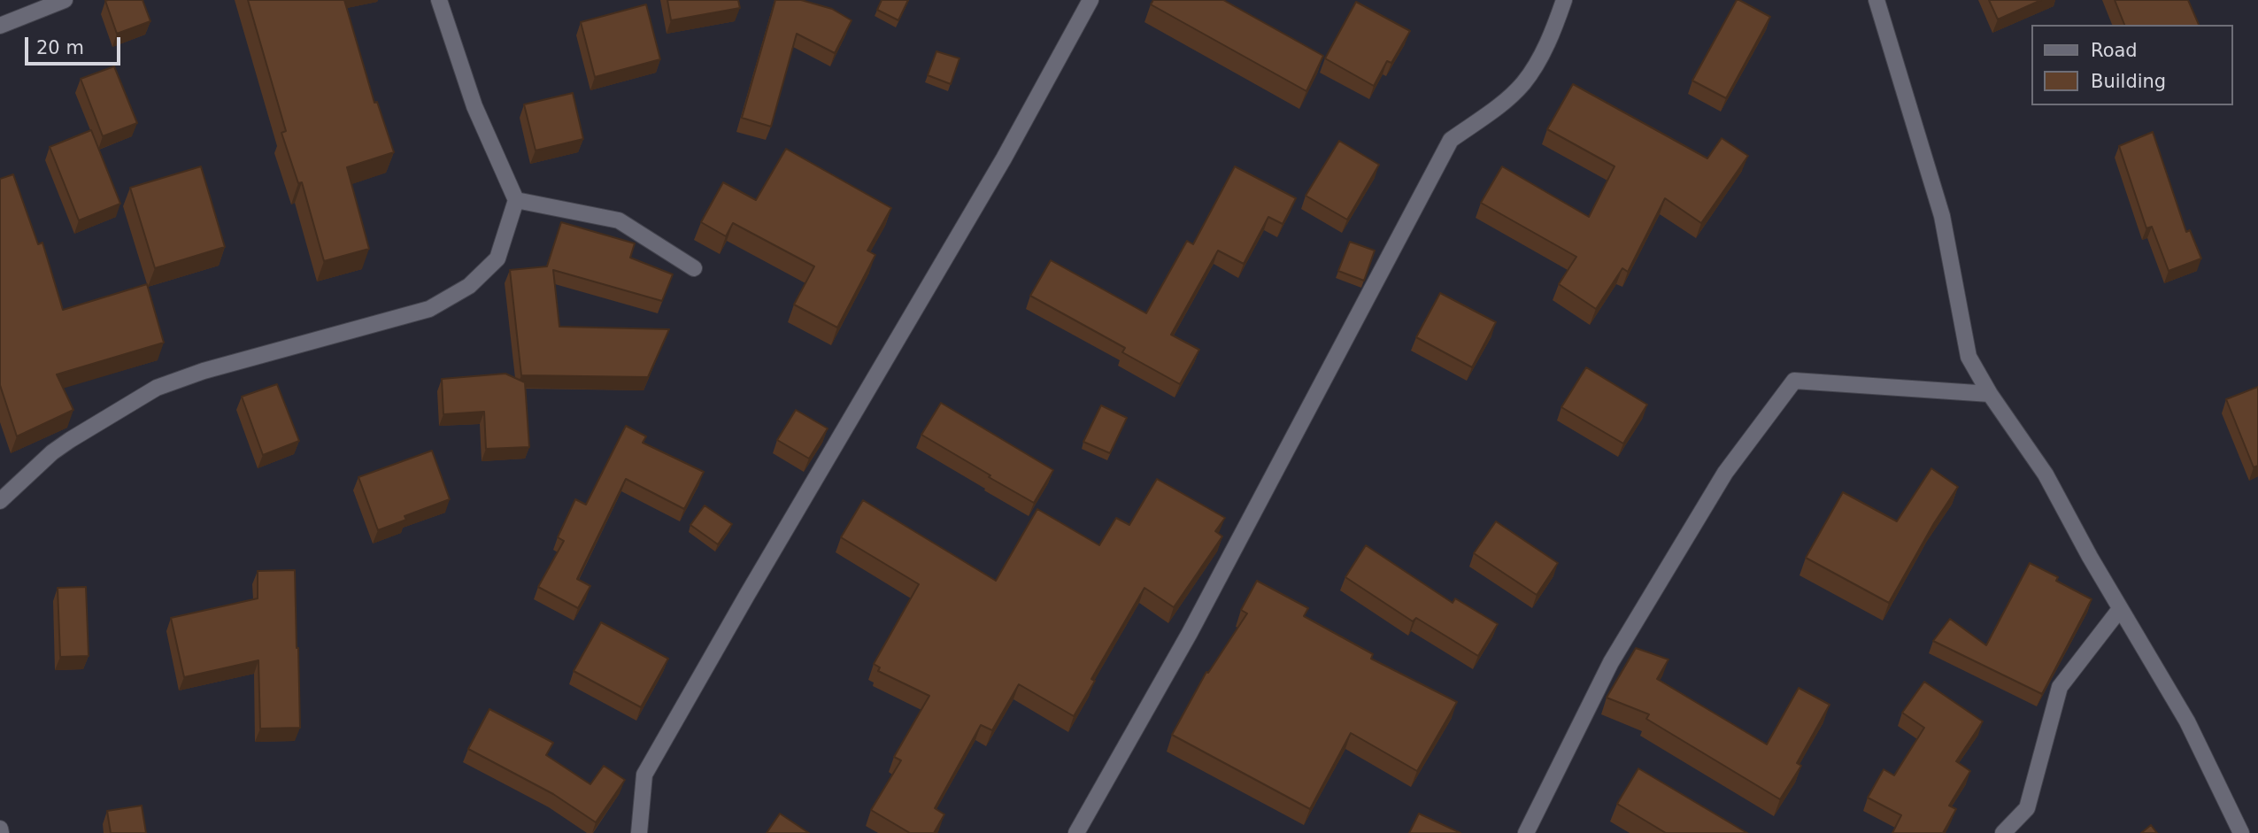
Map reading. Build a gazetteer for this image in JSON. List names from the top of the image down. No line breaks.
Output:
{"legend":["Road","Building"],"scale_bar":"20 m"}
